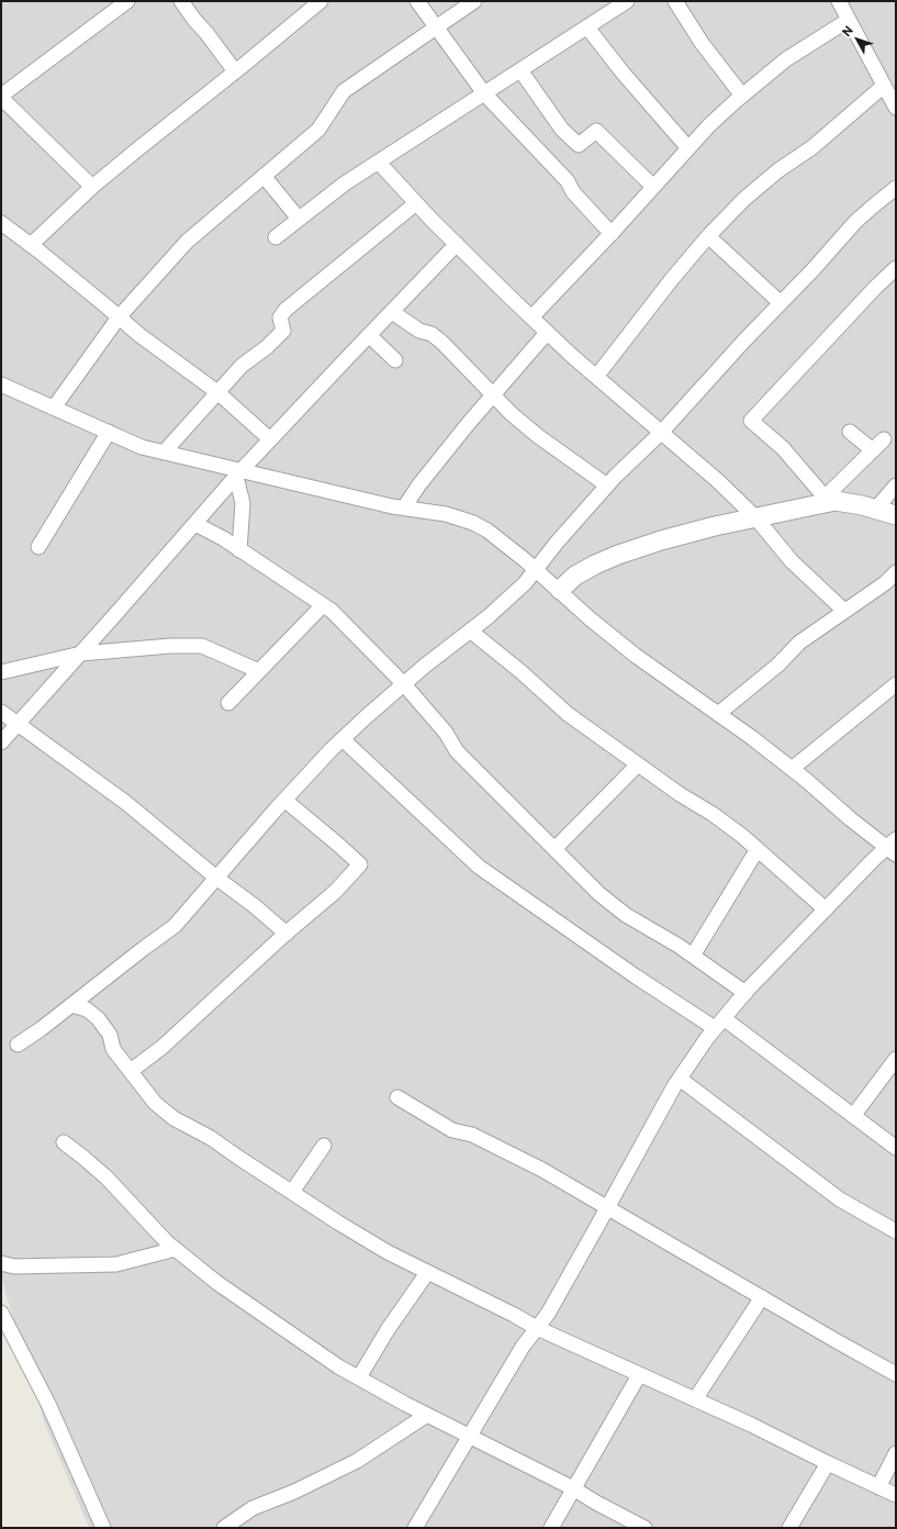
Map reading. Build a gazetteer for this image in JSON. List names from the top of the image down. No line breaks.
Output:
{"north":"top left"}
